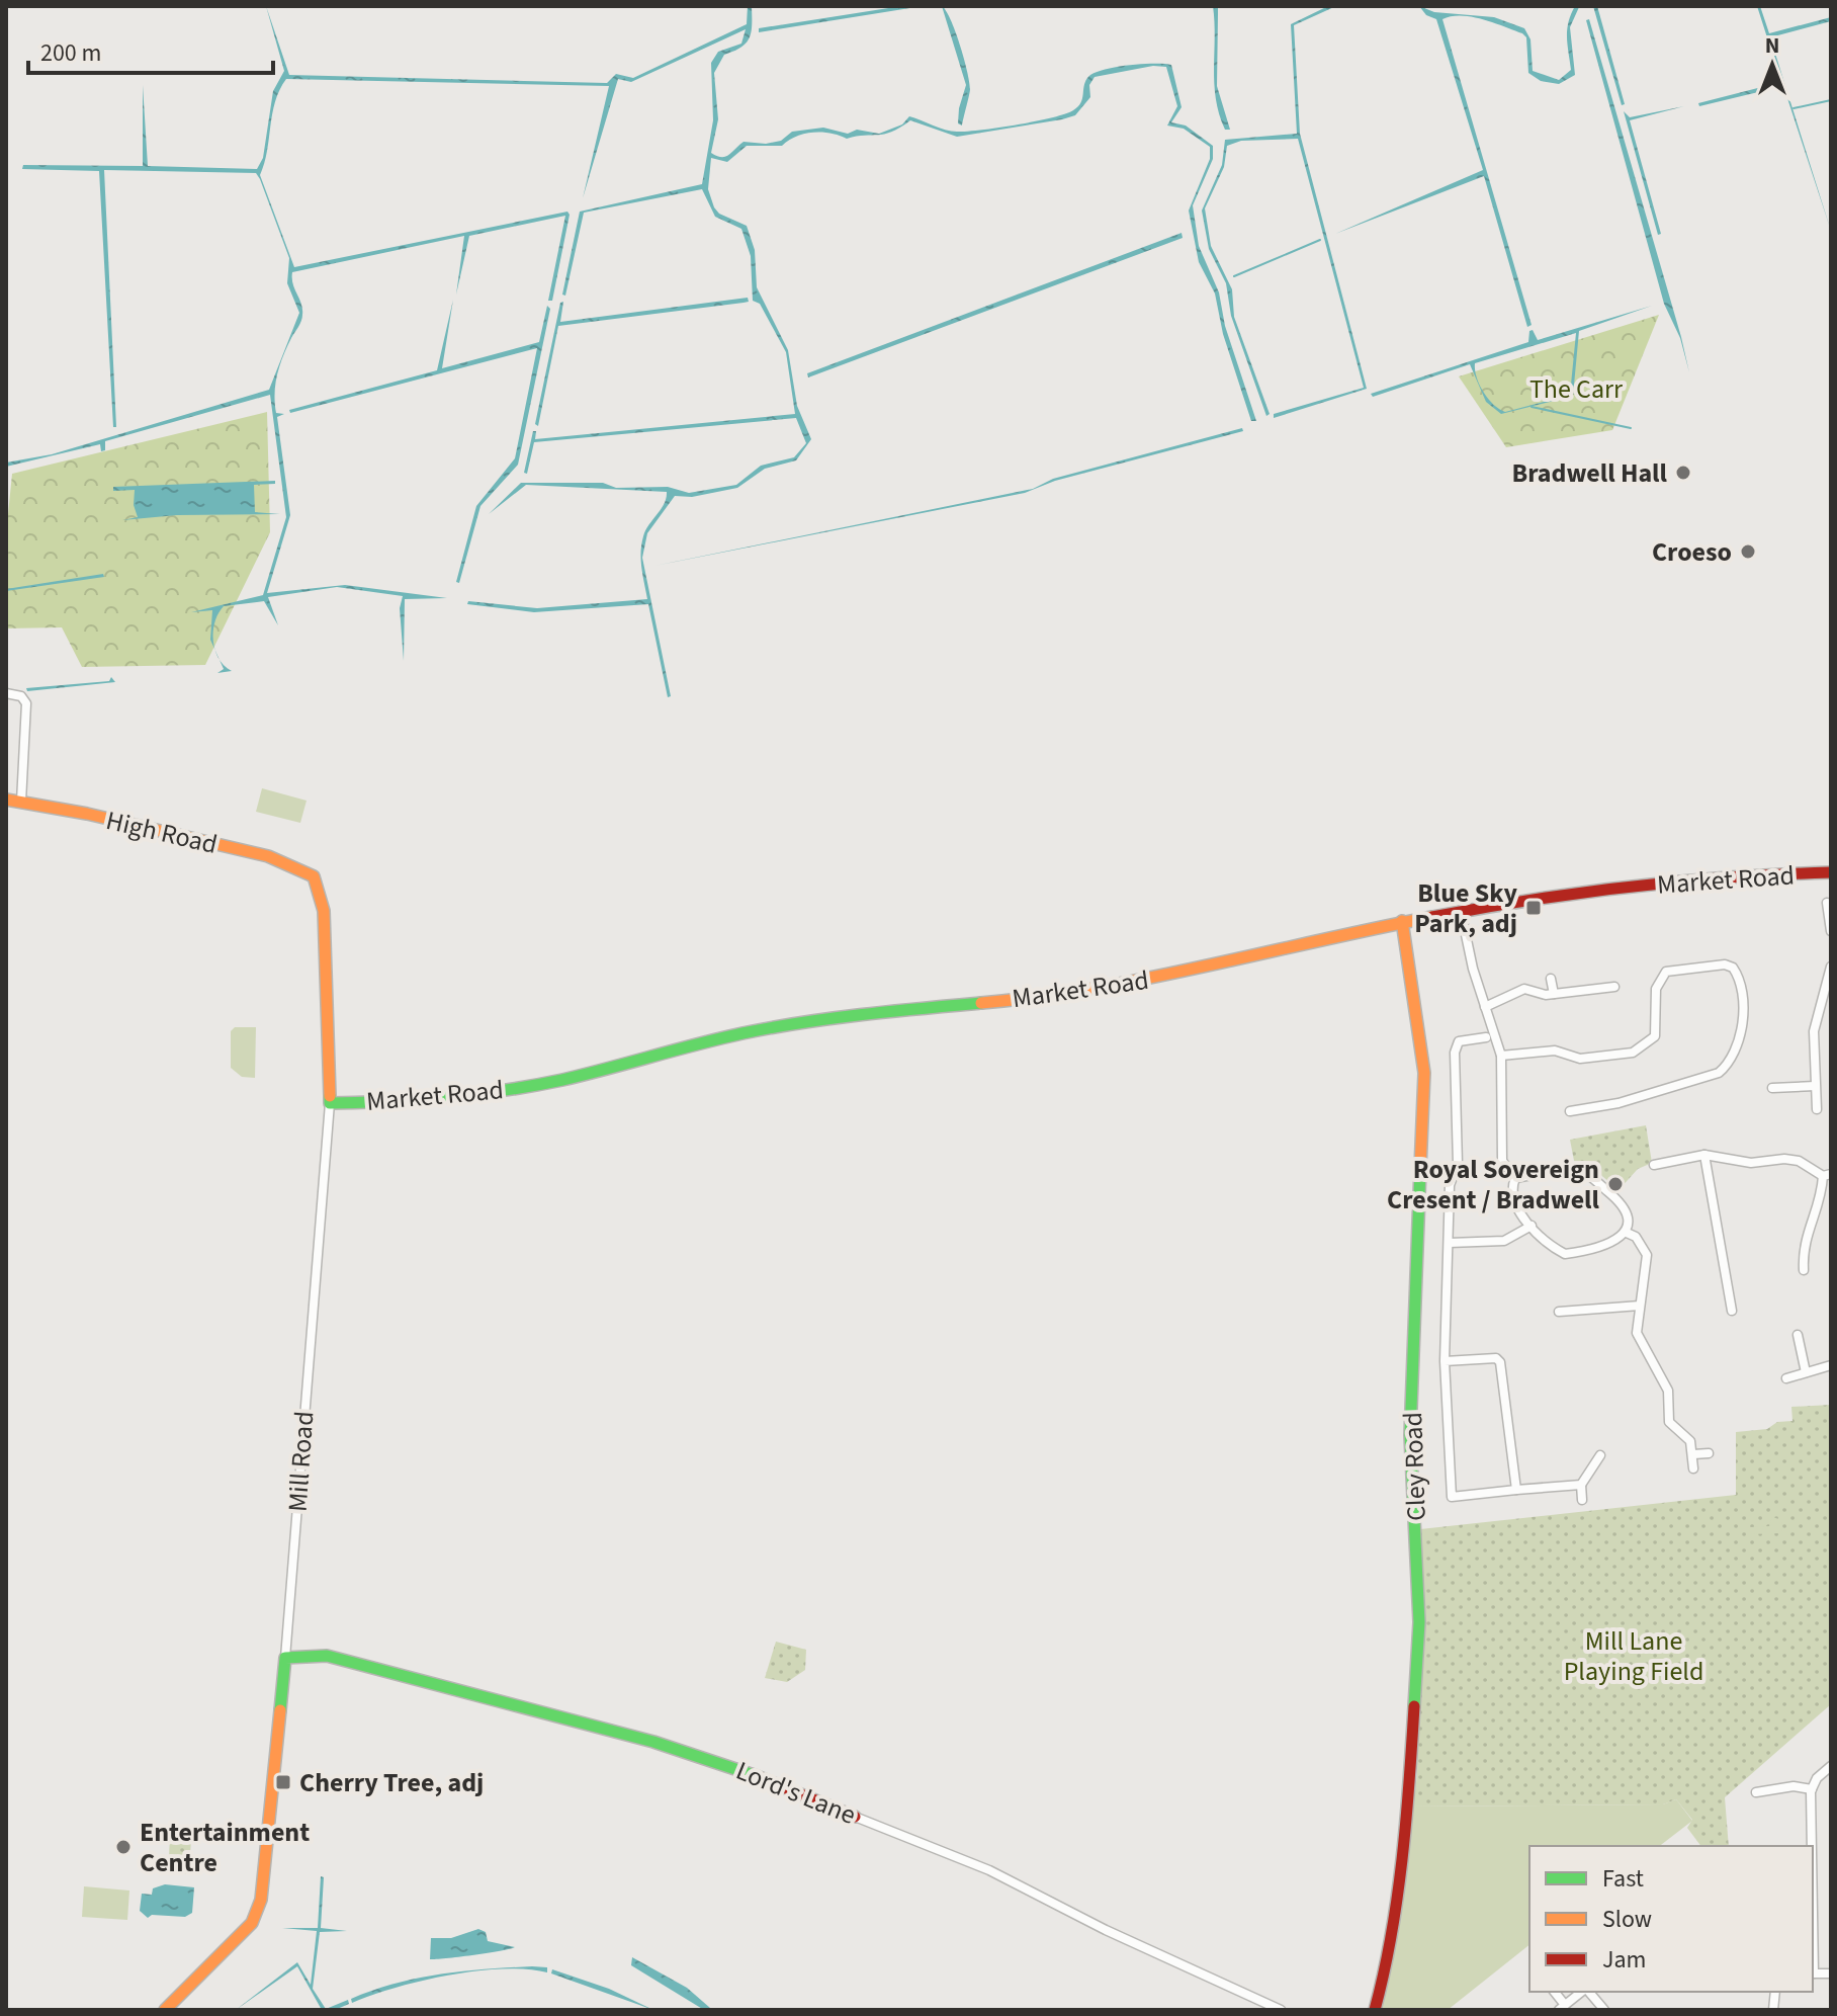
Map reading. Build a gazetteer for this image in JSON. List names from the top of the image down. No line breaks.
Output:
{"streets":{"street":["High Road","Market Road","Mill Road","Cley Road","Lord's Lane"]},"crossings":[["High Road","Mill Road"],["Market Road","Mill Road"],["Market Road","Cley Road"],["Mill Road","Lord's Lane"]],"parks":["The Carr","Mill Lane Playing Field"],"places":{"other":["Bradwell Hall","Croeso","Royal Sovereign Cresent / Bradwell","Entertainment Centre"],"transit":["Blue Sky Park, adj","Cherry Tree, adj"]},"legend":["Fast","Slow","Jam"],"scale_bar":"200 m","north":"top"}
